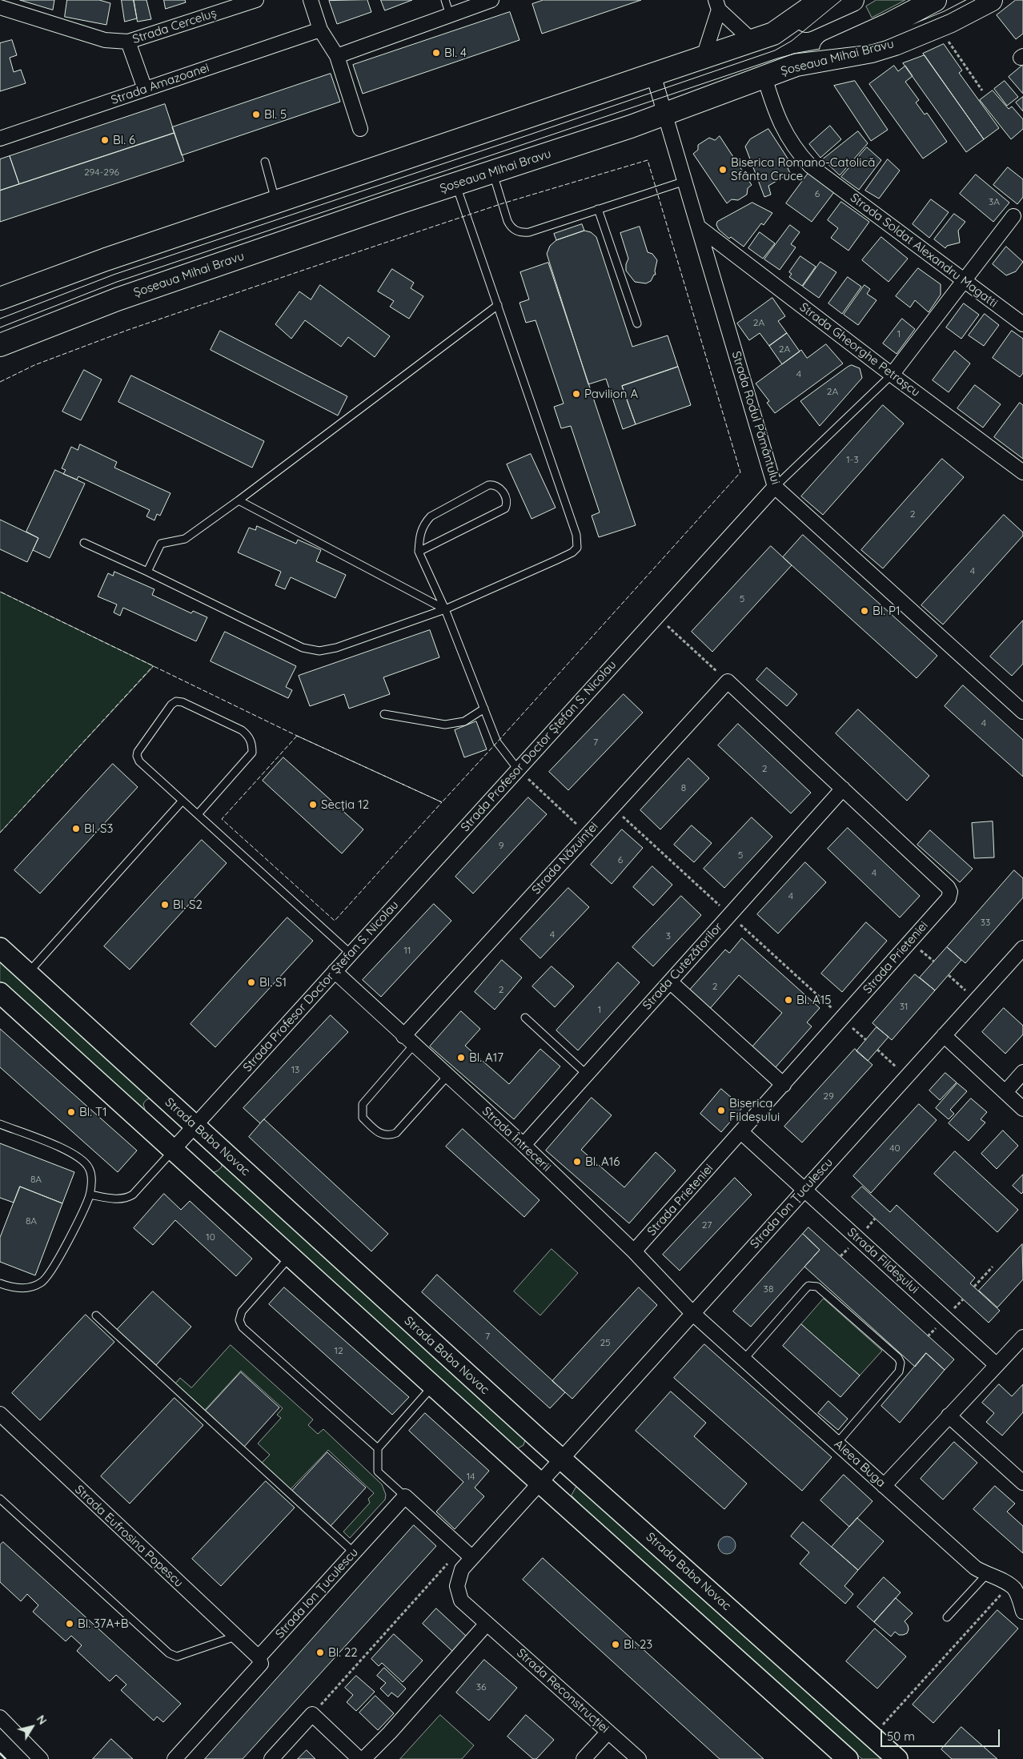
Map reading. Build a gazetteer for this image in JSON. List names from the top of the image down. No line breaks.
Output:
{"streets":{"main road":["Șoseaua Mihai Bravu","Strada Baba Novac"],"street":["Strada Cerceluș","Strada Amazoanei","Strada Soldat Alexandru Magatti","Strada Gheorghe Petrașcu","Strada Rodul Pământului","Strada Profesor Doctor Ștefan S. Nicolau","Strada Năzuinței","Strada Prieteniei","Strada Cutezătorilor","Strada Întrecerii","Strada Ion Țuculescu","Strada Fildeșului","Aleea Buga","Strada Eufrosina Popescu","Strada Reconstrucției"]},"crossings":[["Șoseaua Mihai Bravu","Strada Soldat Alexandru Magatti"],["Șoseaua Mihai Bravu","Strada Rodul Pământului"],["Strada Gheorghe Petrașcu","Strada Rodul Pământului"],["Strada Gheorghe Petrașcu","Strada Profesor Doctor Ștefan S. Nicolau"],["Strada Rodul Pământului","Strada Profesor Doctor Ștefan S. Nicolau"],["Strada Profesor Doctor Ștefan S. Nicolau","Strada Baba Novac"],["Strada Profesor Doctor Ștefan S. Nicolau","Strada Întrecerii"],["Strada Năzuinței","Strada Prieteniei"],["Strada Năzuinței","Strada Întrecerii"],["Strada Prieteniei","Strada Cutezătorilor"],["Strada Prieteniei","Strada Întrecerii"],["Strada Prieteniei","Strada Fildeșului"],["Strada Cutezătorilor","Strada Întrecerii"],["Strada Baba Novac","Strada Ion Țuculescu"],["Strada Întrecerii","Strada Ion Țuculescu"],["Strada Întrecerii","Aleea Buga"],["Strada Ion Țuculescu","Strada Fildeșului"],["Strada Ion Țuculescu","Aleea Buga"],["Strada Ion Țuculescu","Strada Eufrosina Popescu"]],"places":["Bl. 4","Bl. 5","Bl. 6","Biserica Romano-Catolică Sfânta Cruce","Pavilion A","Bl. P1","Secția 12","Bl. S3","Bl. S2","Bl. S1","Bl. A15","Bl. A17","Biserica Fildeșului","Bl. T1","Bl. A16","Bl. 37A+B","Bl. 23","Bl. 22"],"house_numbers":["294-296","6","3A","2A","1","2A","4","2A","1-3","2","4","5","4","7","2","8","9","5","6","4","4","33","4","3","11","2","2","31","1","13","29","40","8A","8A","27","10","38","7","25","12","14","36"],"scale_bar":"50 m","north":"top right"}
